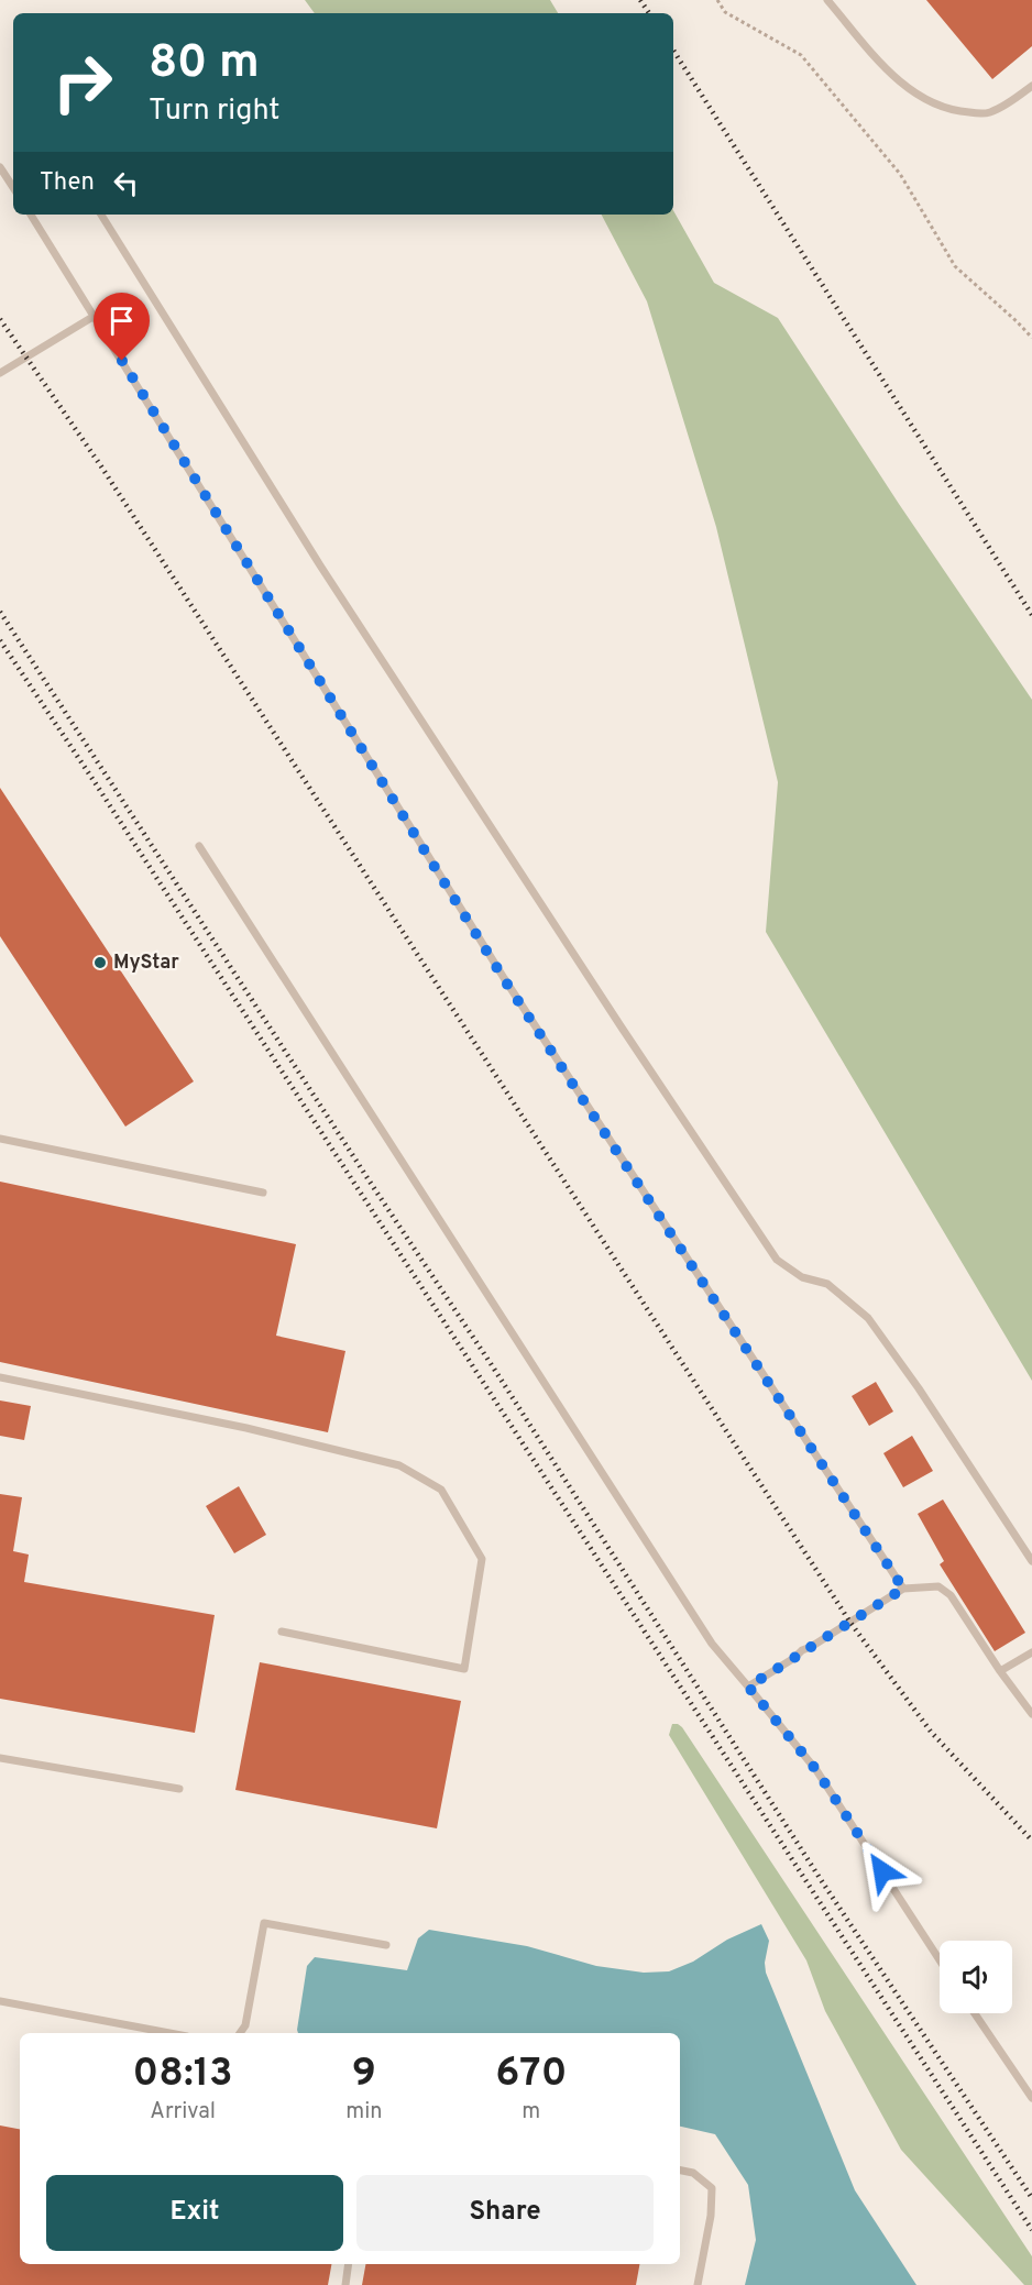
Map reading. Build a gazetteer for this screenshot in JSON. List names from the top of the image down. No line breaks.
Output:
{"places":["MyStar"],"page":{"turn":["80 m","Turn right"],"then":"Then","eta":["08:13","Arrival","9","min","670","m"],"buttons":["Exit","Share"]}}
